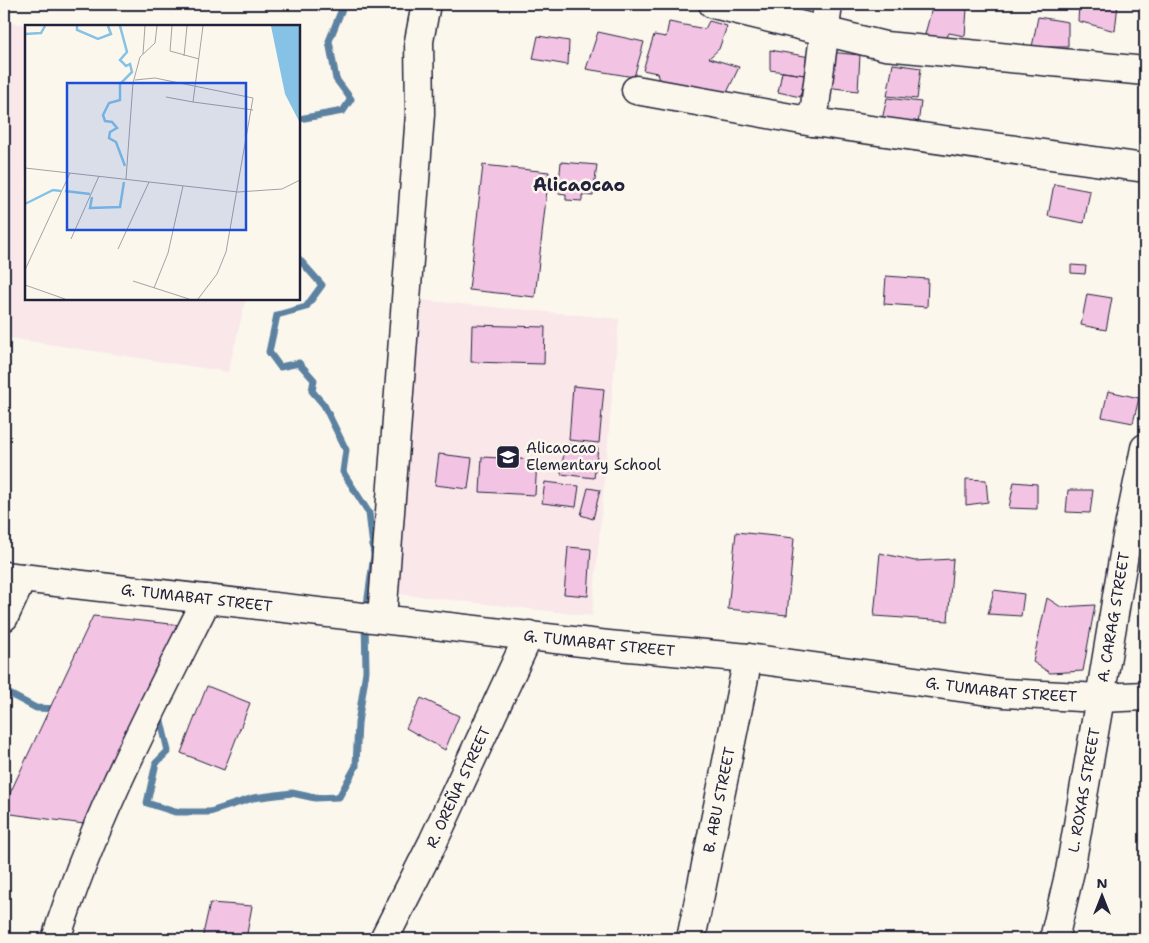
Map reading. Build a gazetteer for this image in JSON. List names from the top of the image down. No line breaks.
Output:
{"streets":{"street":["G. TUMABAT STREET","A. CARAG STREET","R. OREÑA STREET","L. ROXAS STREET","B. ABU STREET"]},"crossings":[["G. TUMABAT STREET","A. CARAG STREET"],["G. TUMABAT STREET","R. OREÑA STREET"],["G. TUMABAT STREET","L. ROXAS STREET"],["G. TUMABAT STREET","B. ABU STREET"],["A. CARAG STREET","L. ROXAS STREET"]],"districts":["Alicaocao"],"places":{"school or university":["Alicaocao Elementary School"]},"north":"top"}
